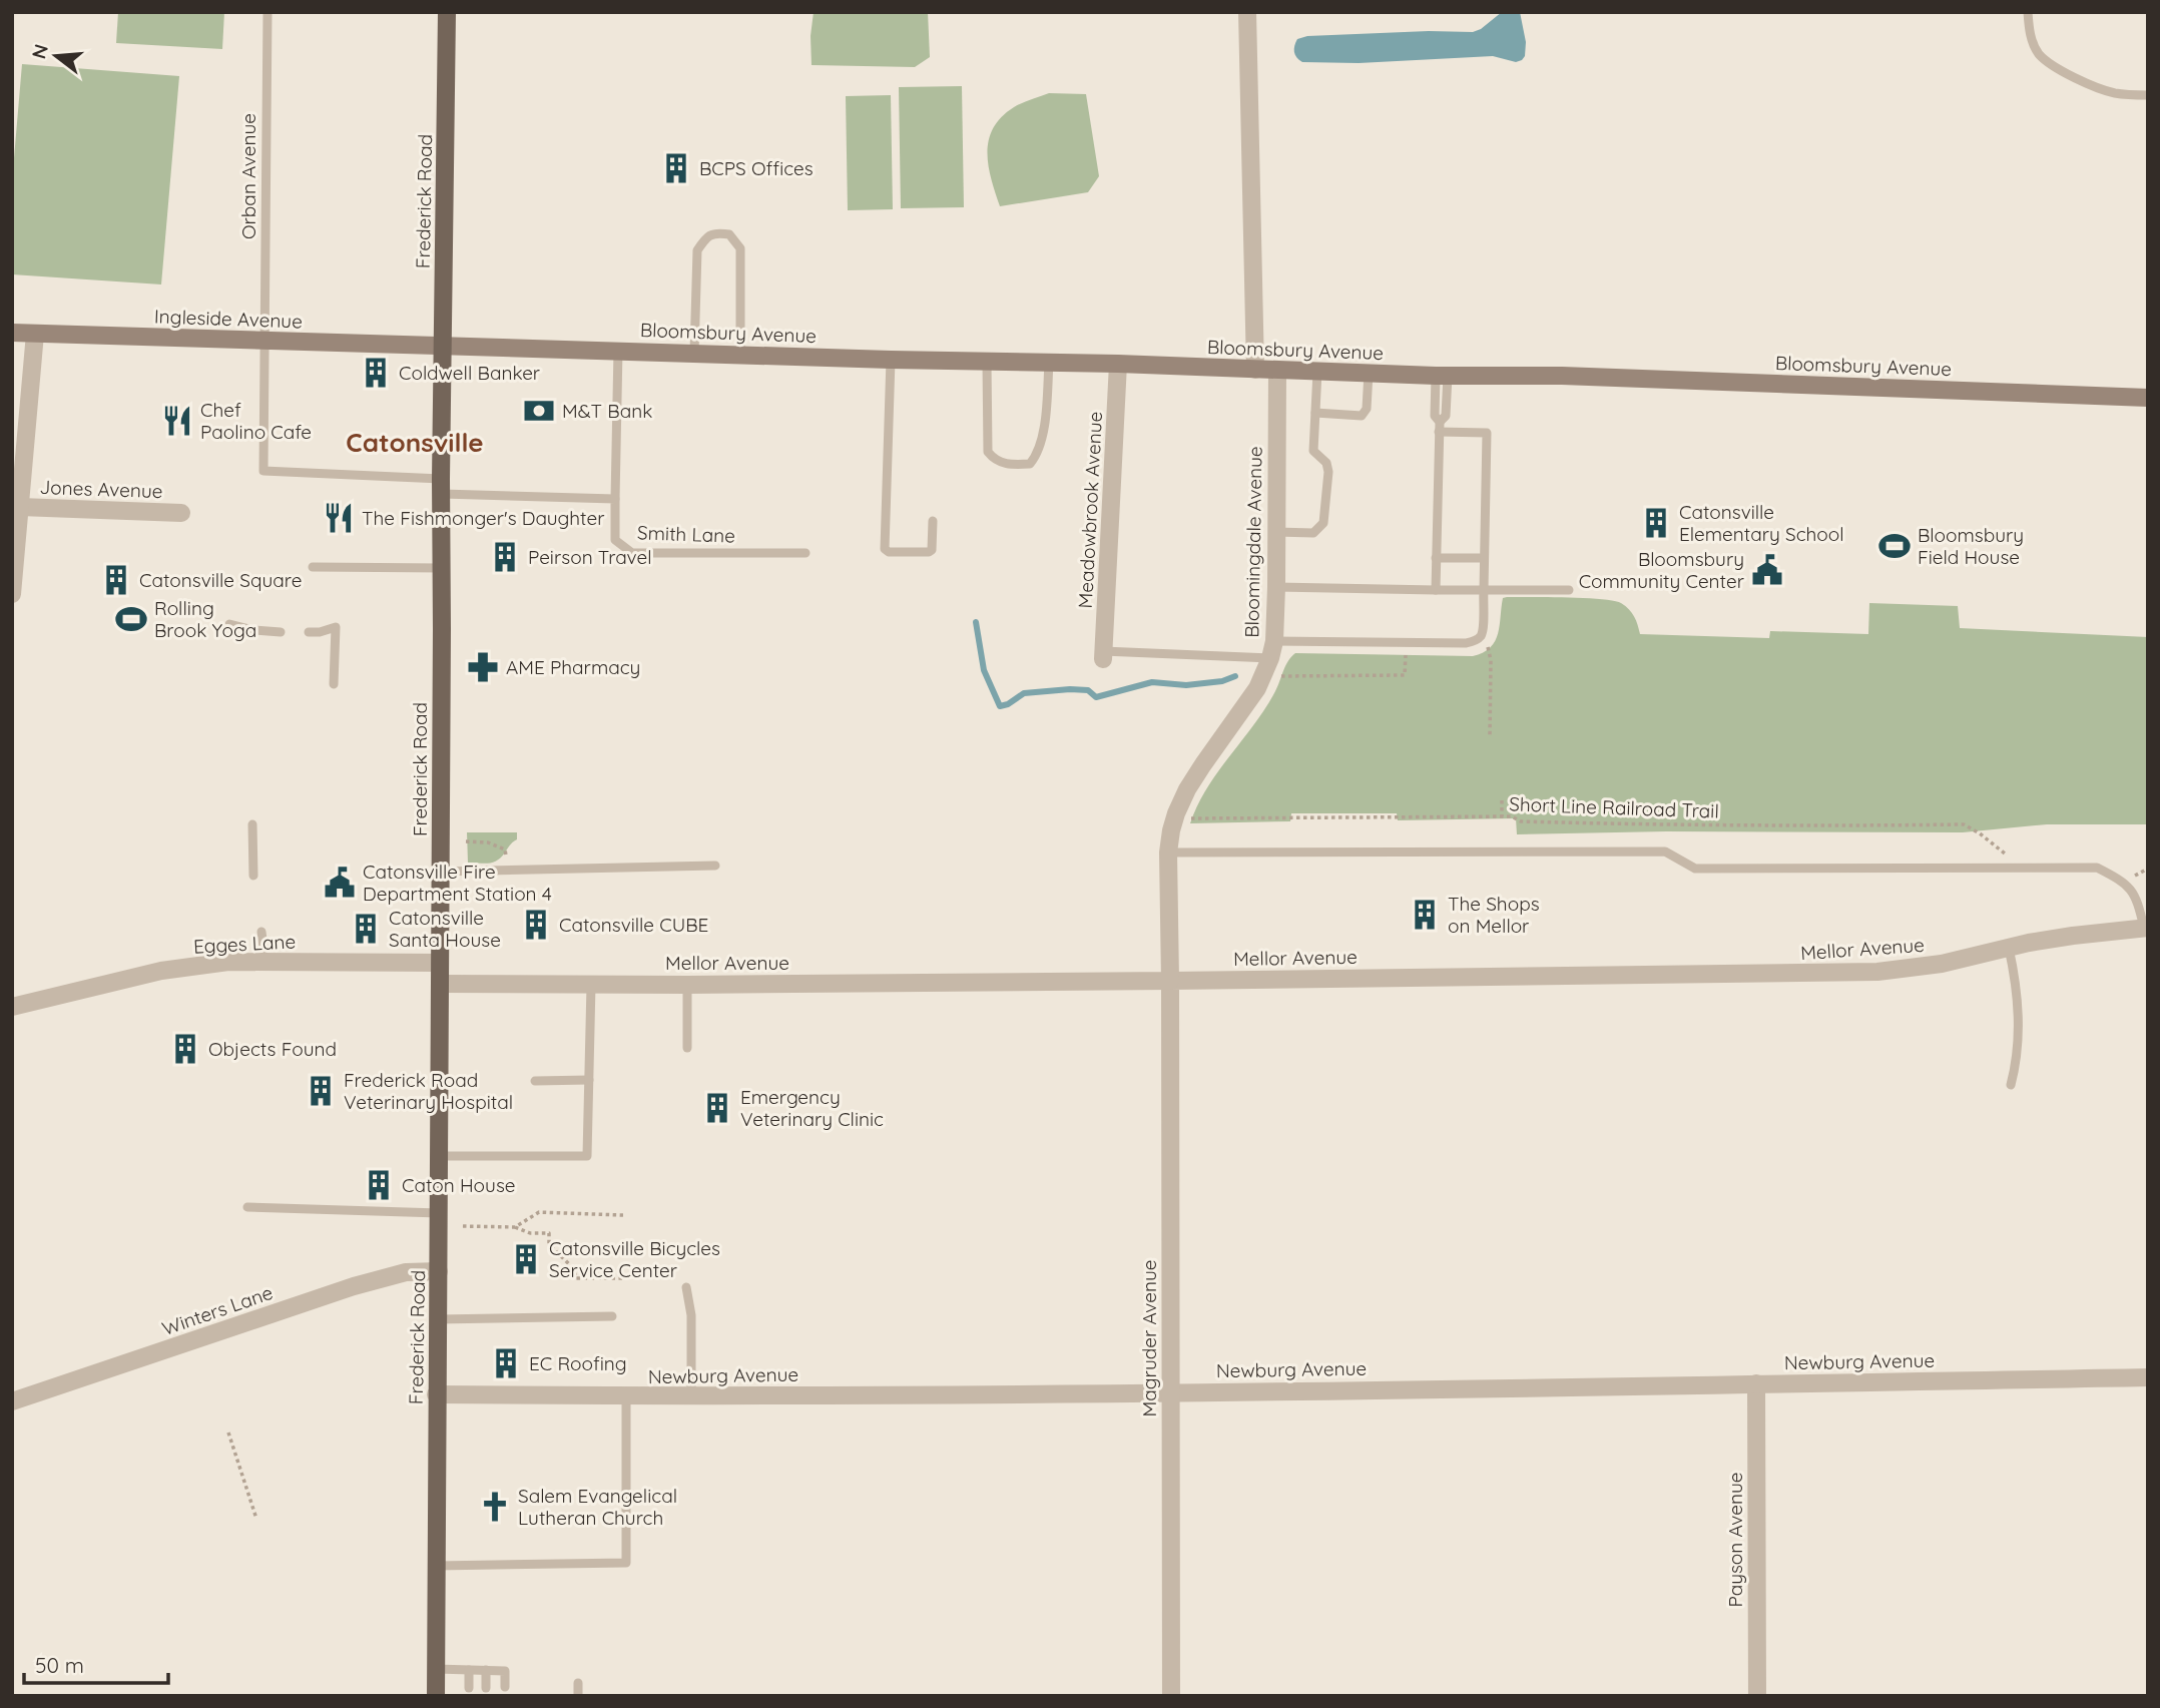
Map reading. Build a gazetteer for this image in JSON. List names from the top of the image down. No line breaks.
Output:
{"streets":{"main road":["Frederick Road","Ingleside Avenue","Bloomsbury Avenue"],"street":["Jones Avenue","Meadowbrook Avenue","Bloomingdale Avenue","Egges Lane","Mellor Avenue","Winters Lane","Magruder Avenue","Newburg Avenue","Payson Avenue"],"lane":["Orban Avenue","Smith Lane"],"path":["Short Line Railroad Trail"]},"crossings":[["Orban Avenue","Frederick Road"],["Orban Avenue","Ingleside Avenue"],["Frederick Road","Ingleside Avenue"],["Frederick Road","Bloomsbury Avenue"],["Frederick Road","Egges Lane"],["Frederick Road","Mellor Avenue"],["Frederick Road","Winters Lane"],["Frederick Road","Newburg Avenue"],["Ingleside Avenue","Bloomsbury Avenue"],["Bloomsbury Avenue","Meadowbrook Avenue"],["Bloomsbury Avenue","Bloomingdale Avenue"],["Bloomingdale Avenue","Mellor Avenue"],["Bloomingdale Avenue","Magruder Avenue"],["Mellor Avenue","Magruder Avenue"],["Magruder Avenue","Newburg Avenue"],["Newburg Avenue","Payson Avenue"]],"districts":["Catonsville"],"places":{"building":["BCPS Offices","Coldwell Banker","Catonsville Elementary School","Peirson Travel","Catonsville Square","The Shops on Mellor","Catonsville CUBE","Catonsville Santa House","Objects Found","Frederick Road Veterinary Hospital","Emergency Veterinary Clinic","Caton House","Catonsville Bicycles Service Center","EC Roofing"],"bank":["M&T Bank"],"restaurant":["Chef Paolino Cafe","The Fishmonger's Daughter"],"sports":["Bloomsbury Field House","Rolling Brook Yoga"],"public building":["Bloomsbury Community Center","Catonsville Fire Department Station 4"],"pharmacy":["AME Pharmacy"],"church":["Salem Evangelical Lutheran Church"]},"scale_bar":"50 m","north":"left"}
